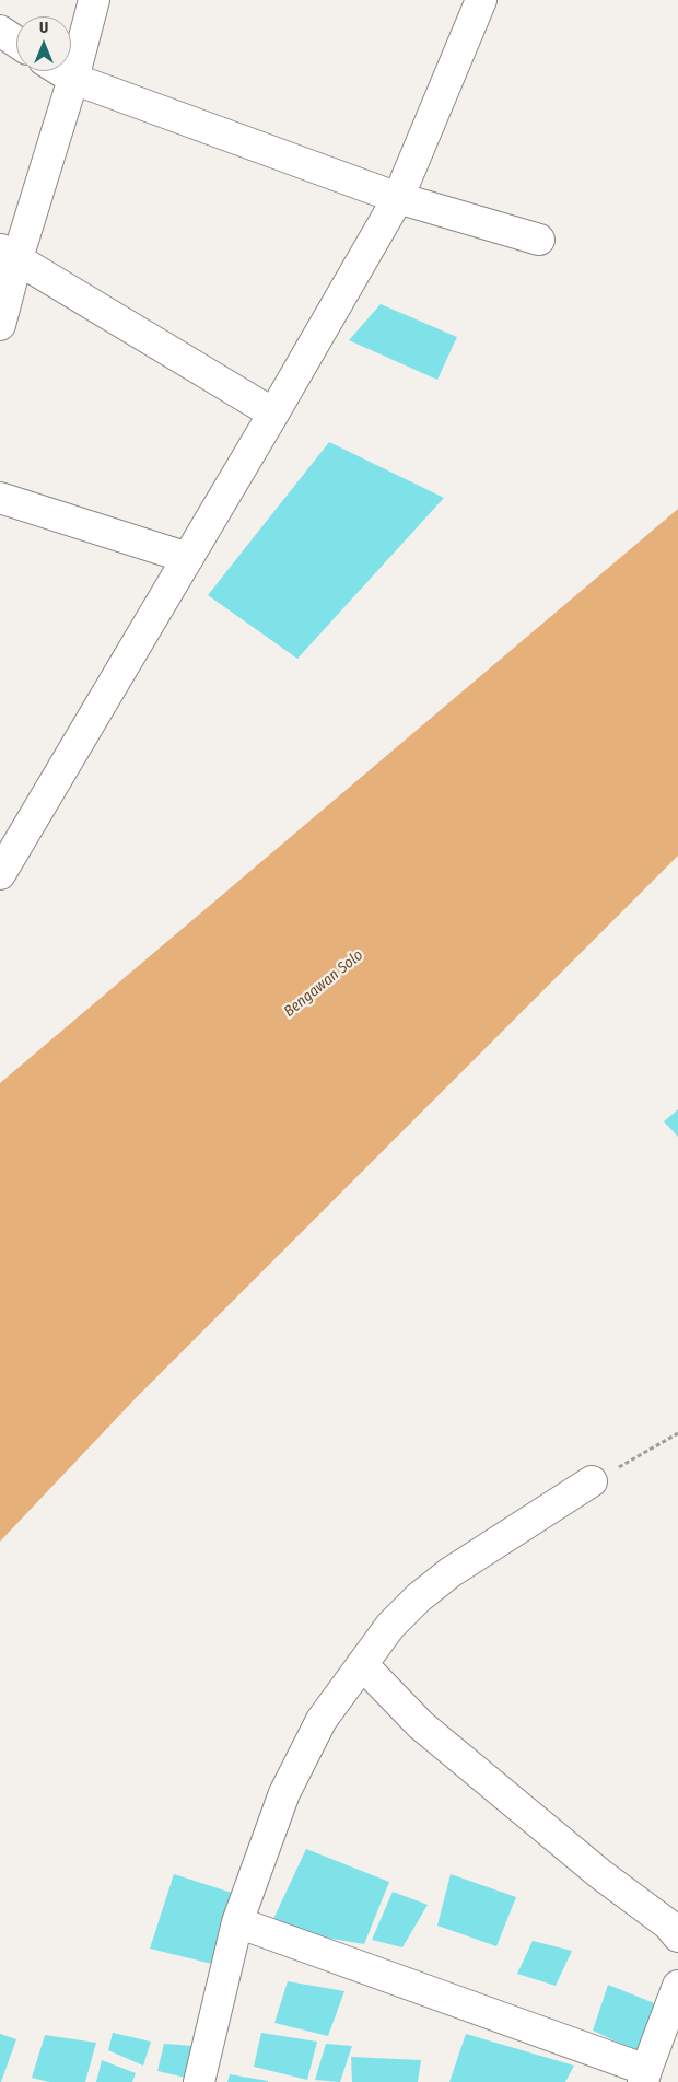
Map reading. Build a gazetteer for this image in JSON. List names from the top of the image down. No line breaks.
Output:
{"water":["Bengawan Solo"],"north":"top"}
